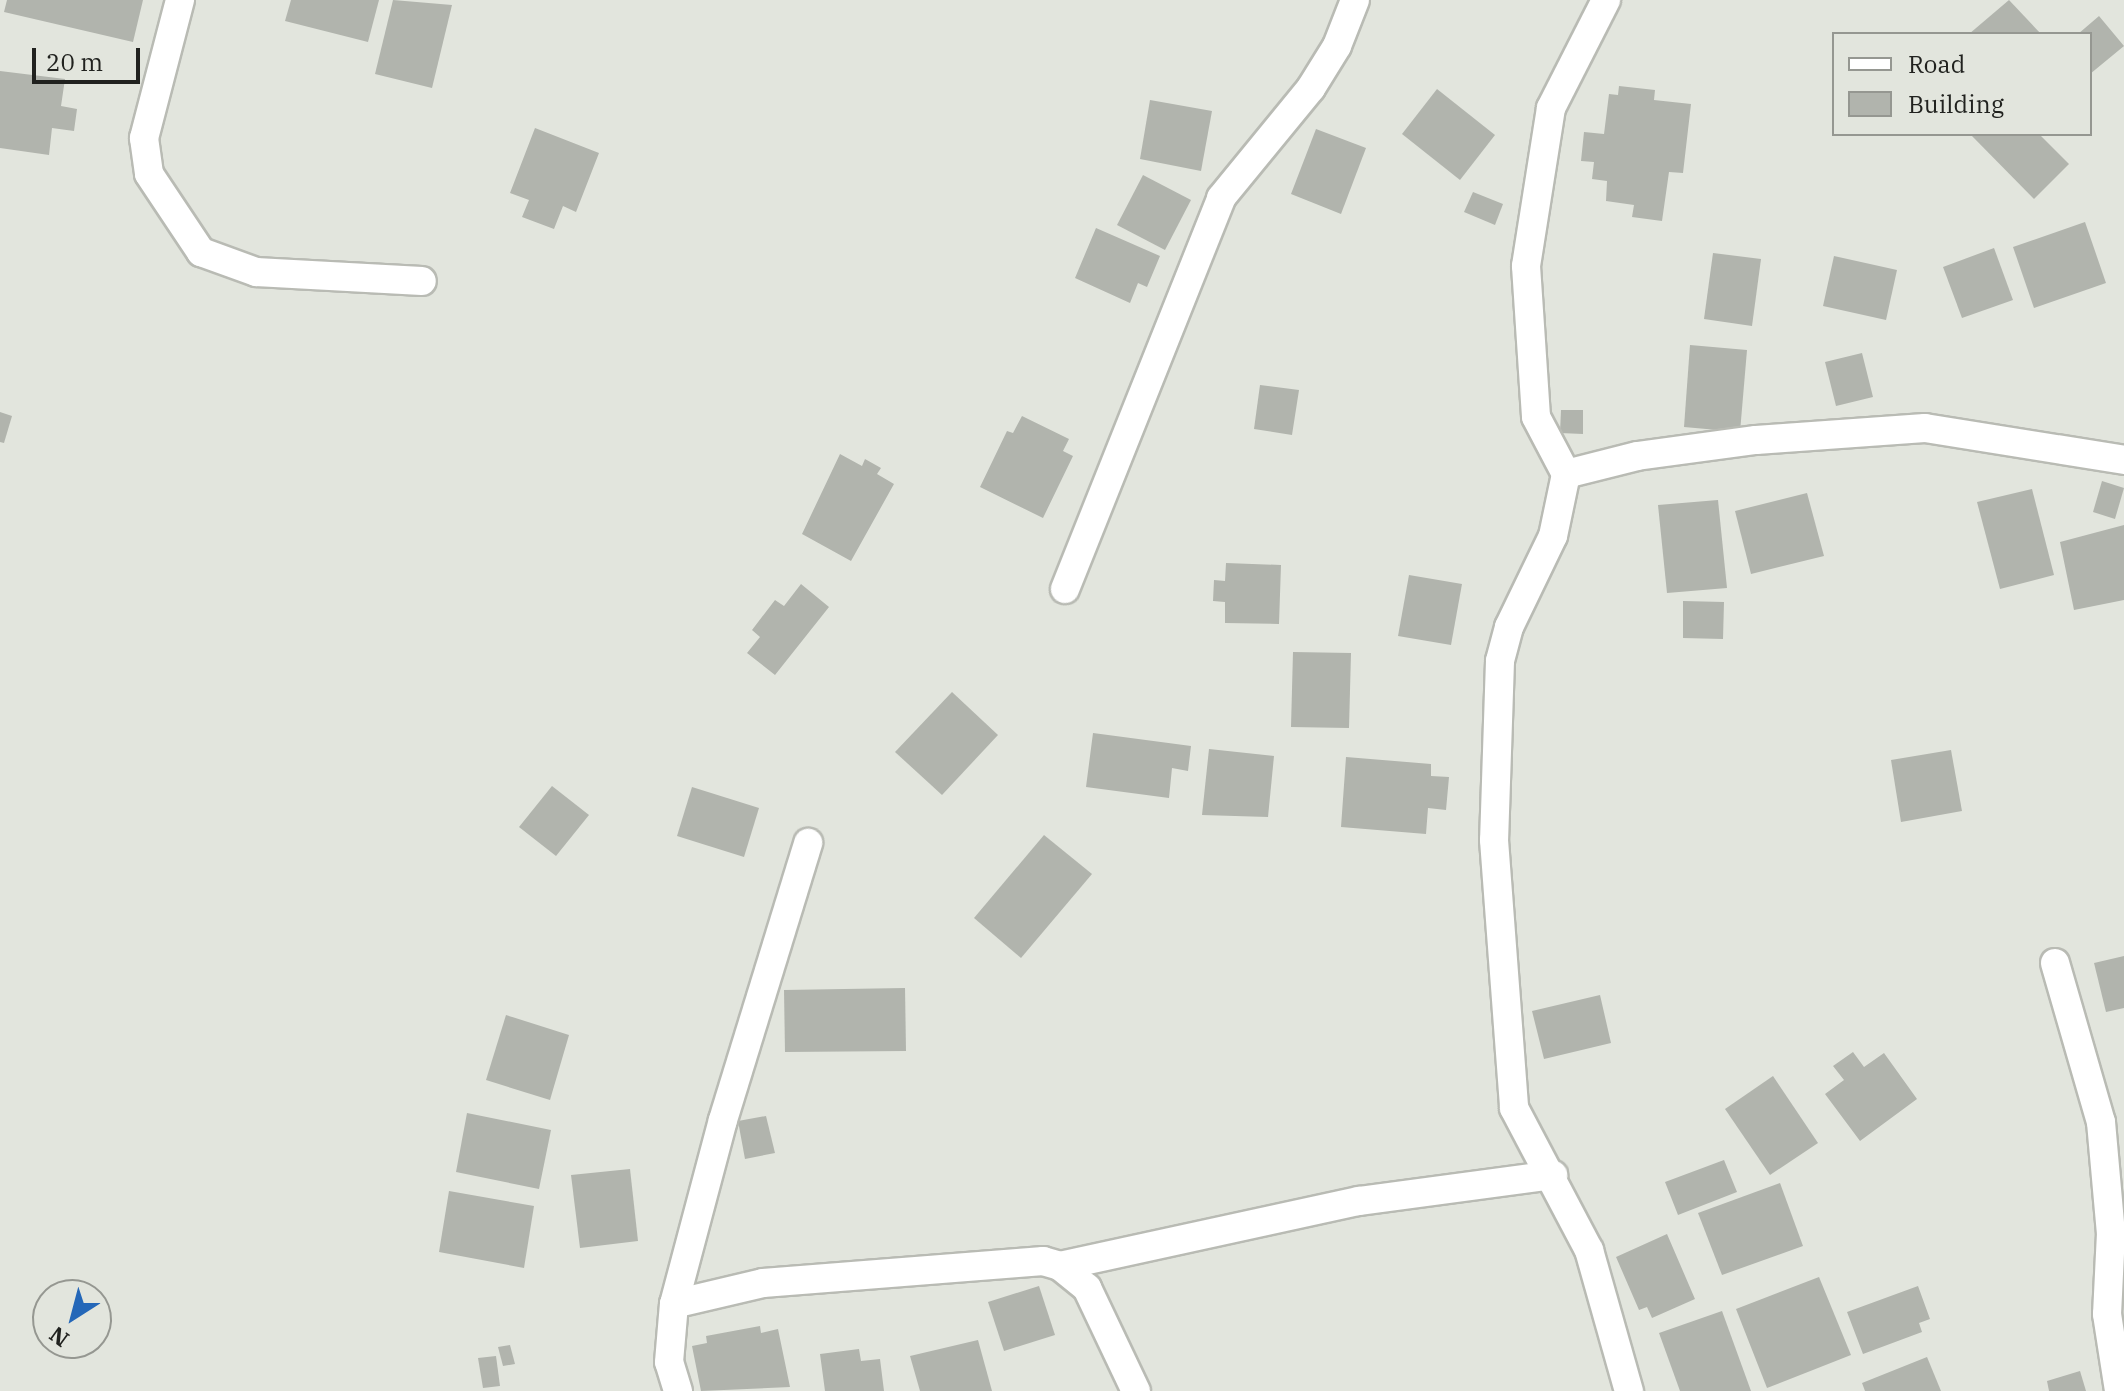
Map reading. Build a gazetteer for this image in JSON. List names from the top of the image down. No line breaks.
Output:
{"legend":["Road","Building"],"scale_bar":"20 m","north":"bottom left"}
